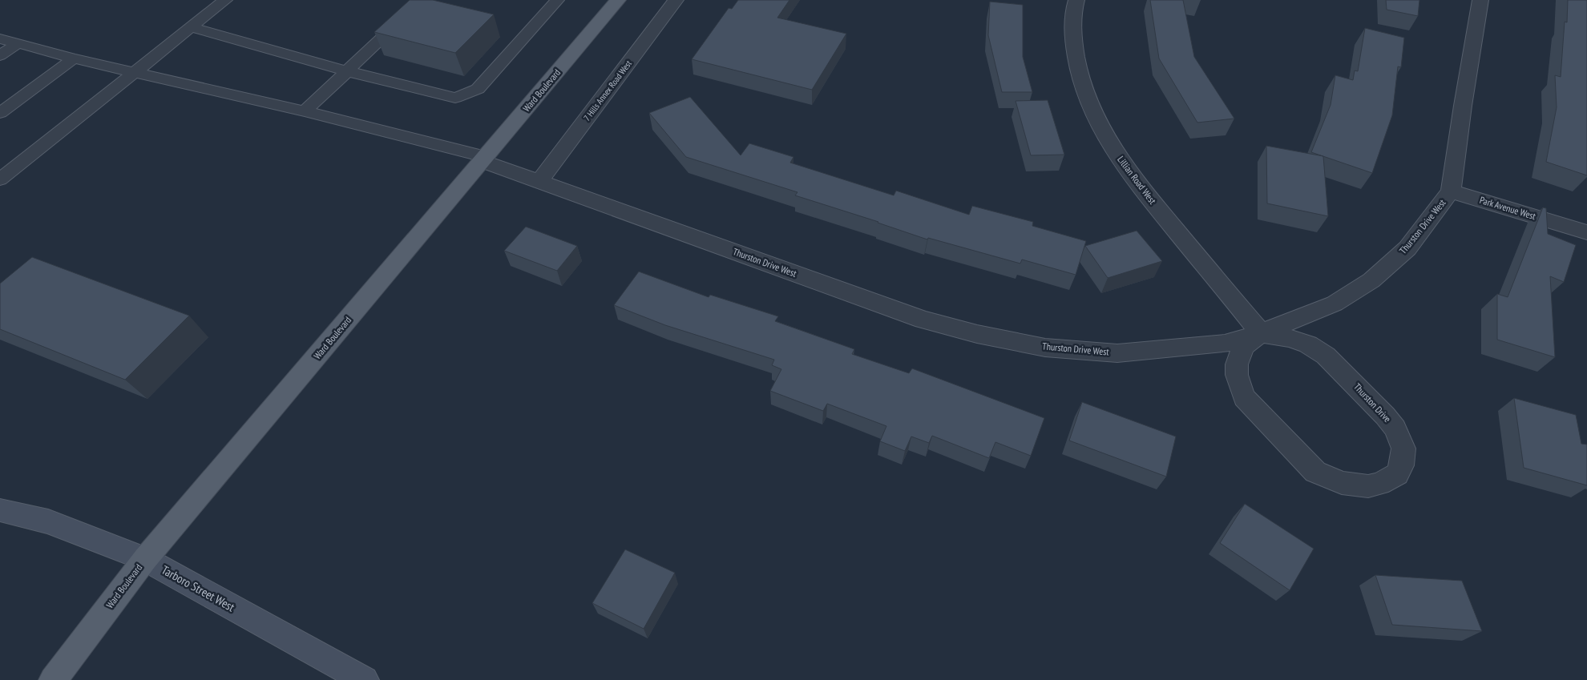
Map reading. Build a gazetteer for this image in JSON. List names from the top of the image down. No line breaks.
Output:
{"streets":{"main road":["Ward Boulevard","Tarboro Street West"],"street":["7 Hills Annex Road West","Lillian Road West","Park Avenue West","Thurston Drive West","Thurston Drive"]},"crossings":[["Ward Boulevard","Thurston Drive West"],["Ward Boulevard","Tarboro Street West"],["7 Hills Annex Road West","Thurston Drive West"],["Lillian Road West","Thurston Drive West"],["Lillian Road West","Thurston Drive"],["Park Avenue West","Thurston Drive West"],["Thurston Drive West","Thurston Drive"]]}
